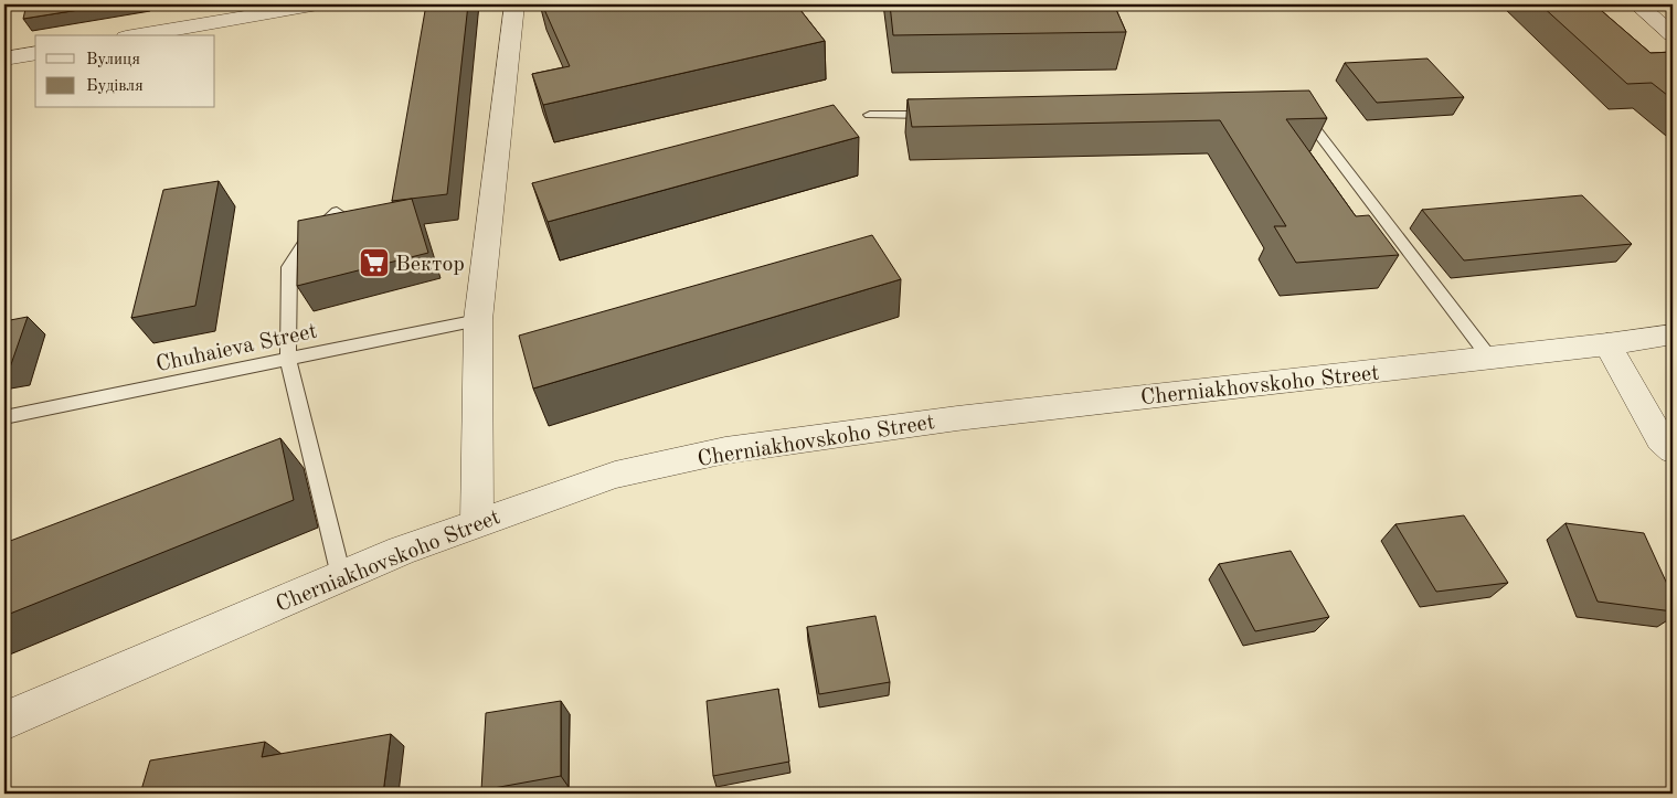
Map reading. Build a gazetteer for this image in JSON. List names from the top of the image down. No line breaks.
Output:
{"streets":{"street":["Cherniakhovskoho Street"],"lane":["Chuhaieva Street"]},"places":{"supermarket":["Вектор"]},"legend":["Вулиця","Будівля"]}
